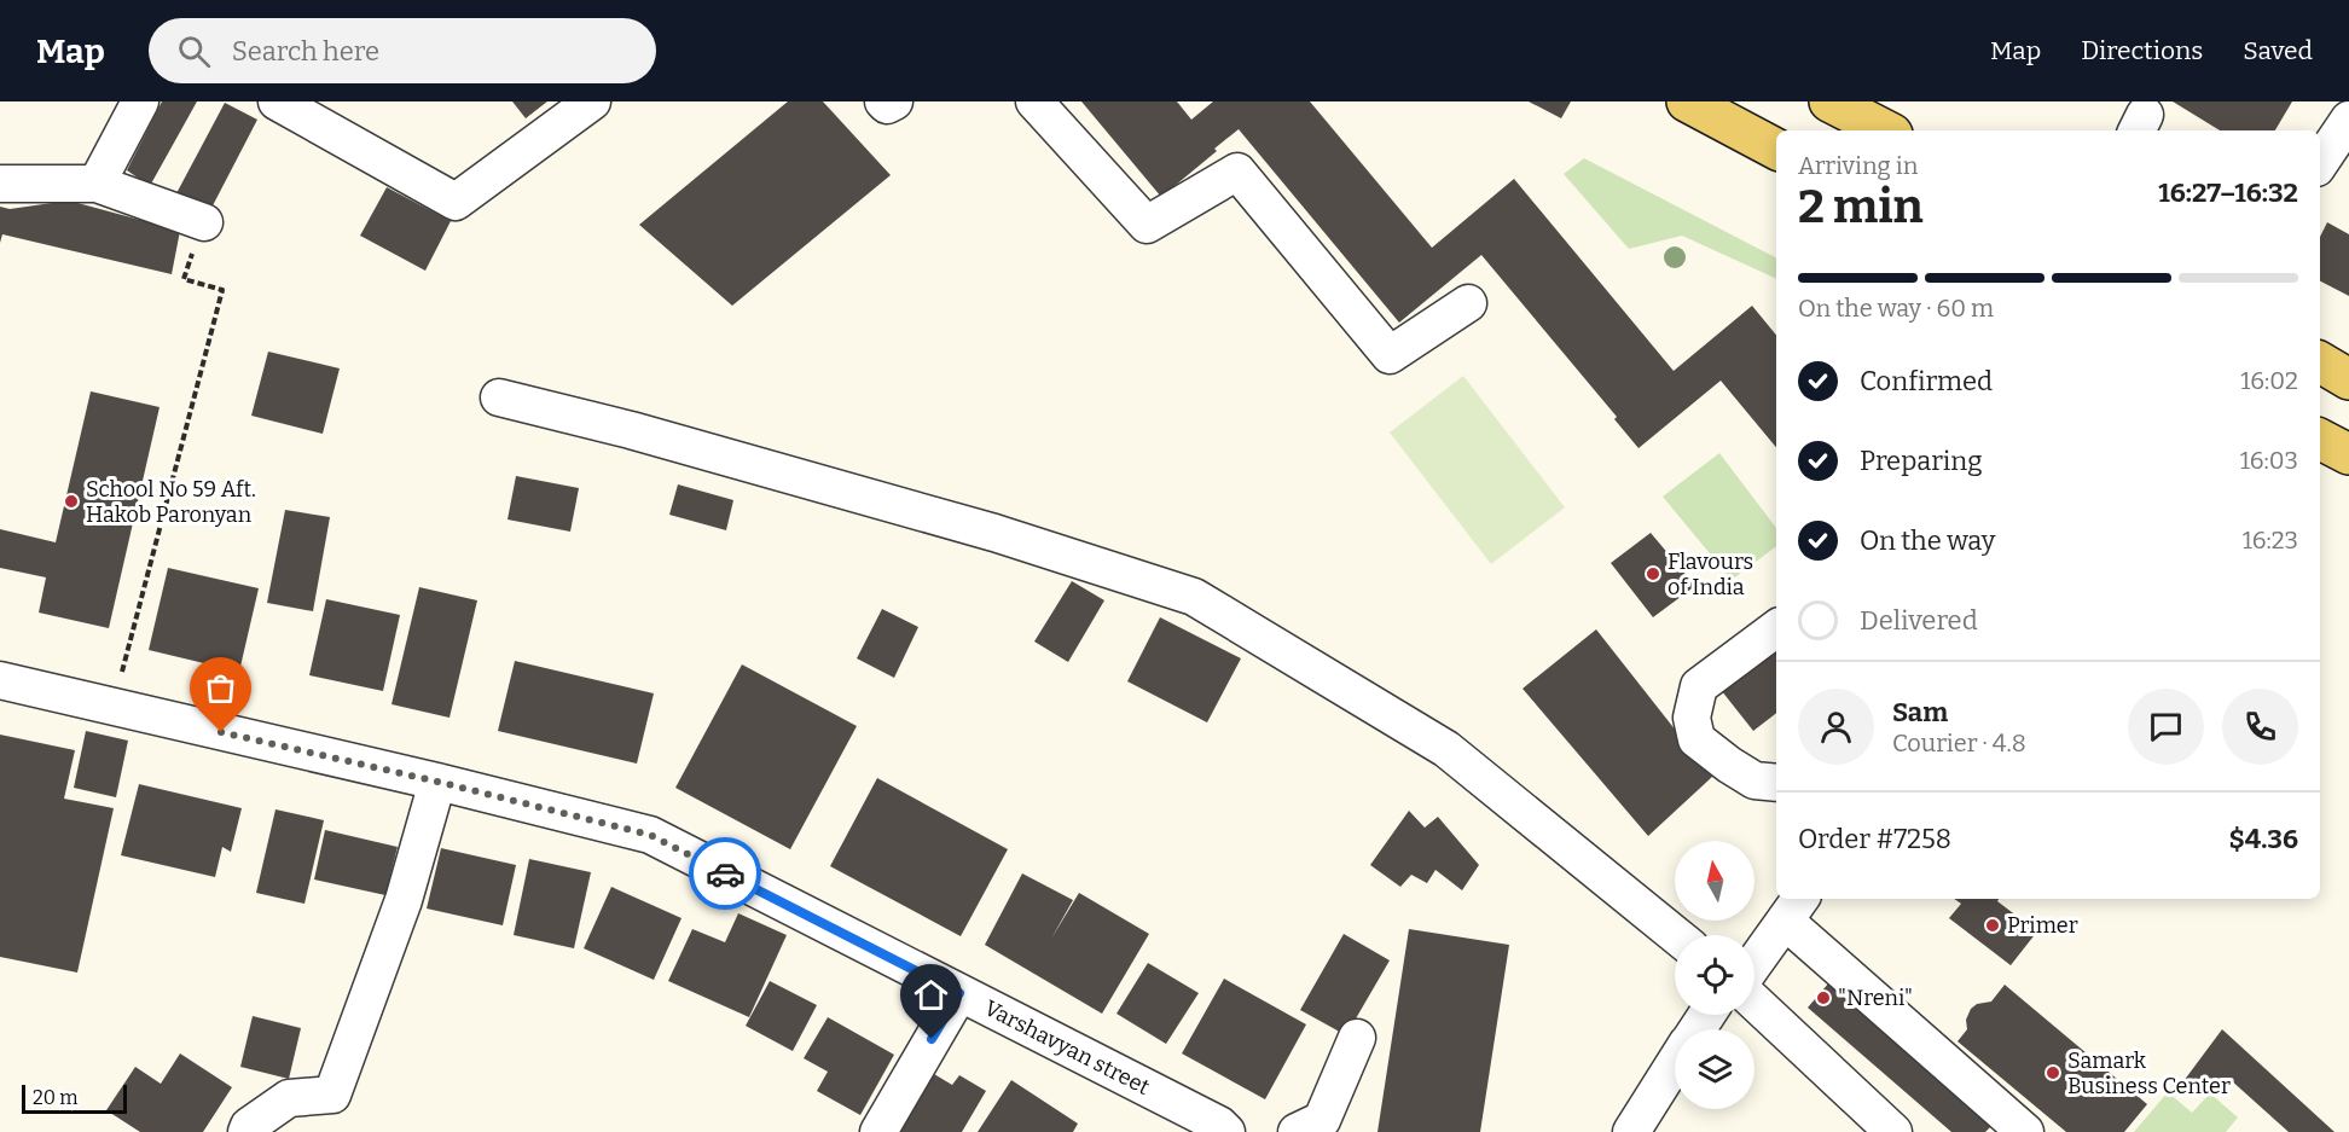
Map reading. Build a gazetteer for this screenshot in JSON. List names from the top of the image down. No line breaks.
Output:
{"streets":{"street":["Varshavyan street"]},"places":["School No 59 Aft. Hakob Paronyan","Flavours of India","Primer","\"Nreni\"","Samark Business Center"],"scale_bar":"20 m","north":"top","page":{"header":"Map","search":"Search here","nav":["Map","Directions","Saved"],"heading":["2 min","Arriving in","16:27–16:32"],"panel":["Sam","Courier · 4.8","Order #7258","$4.36"],"bar":"On the way · 60 m","list":[["Confirmed","16:02"],["Preparing","16:03"],["On the way","16:23"],"Delivered"],"scale":"20 m"}}
